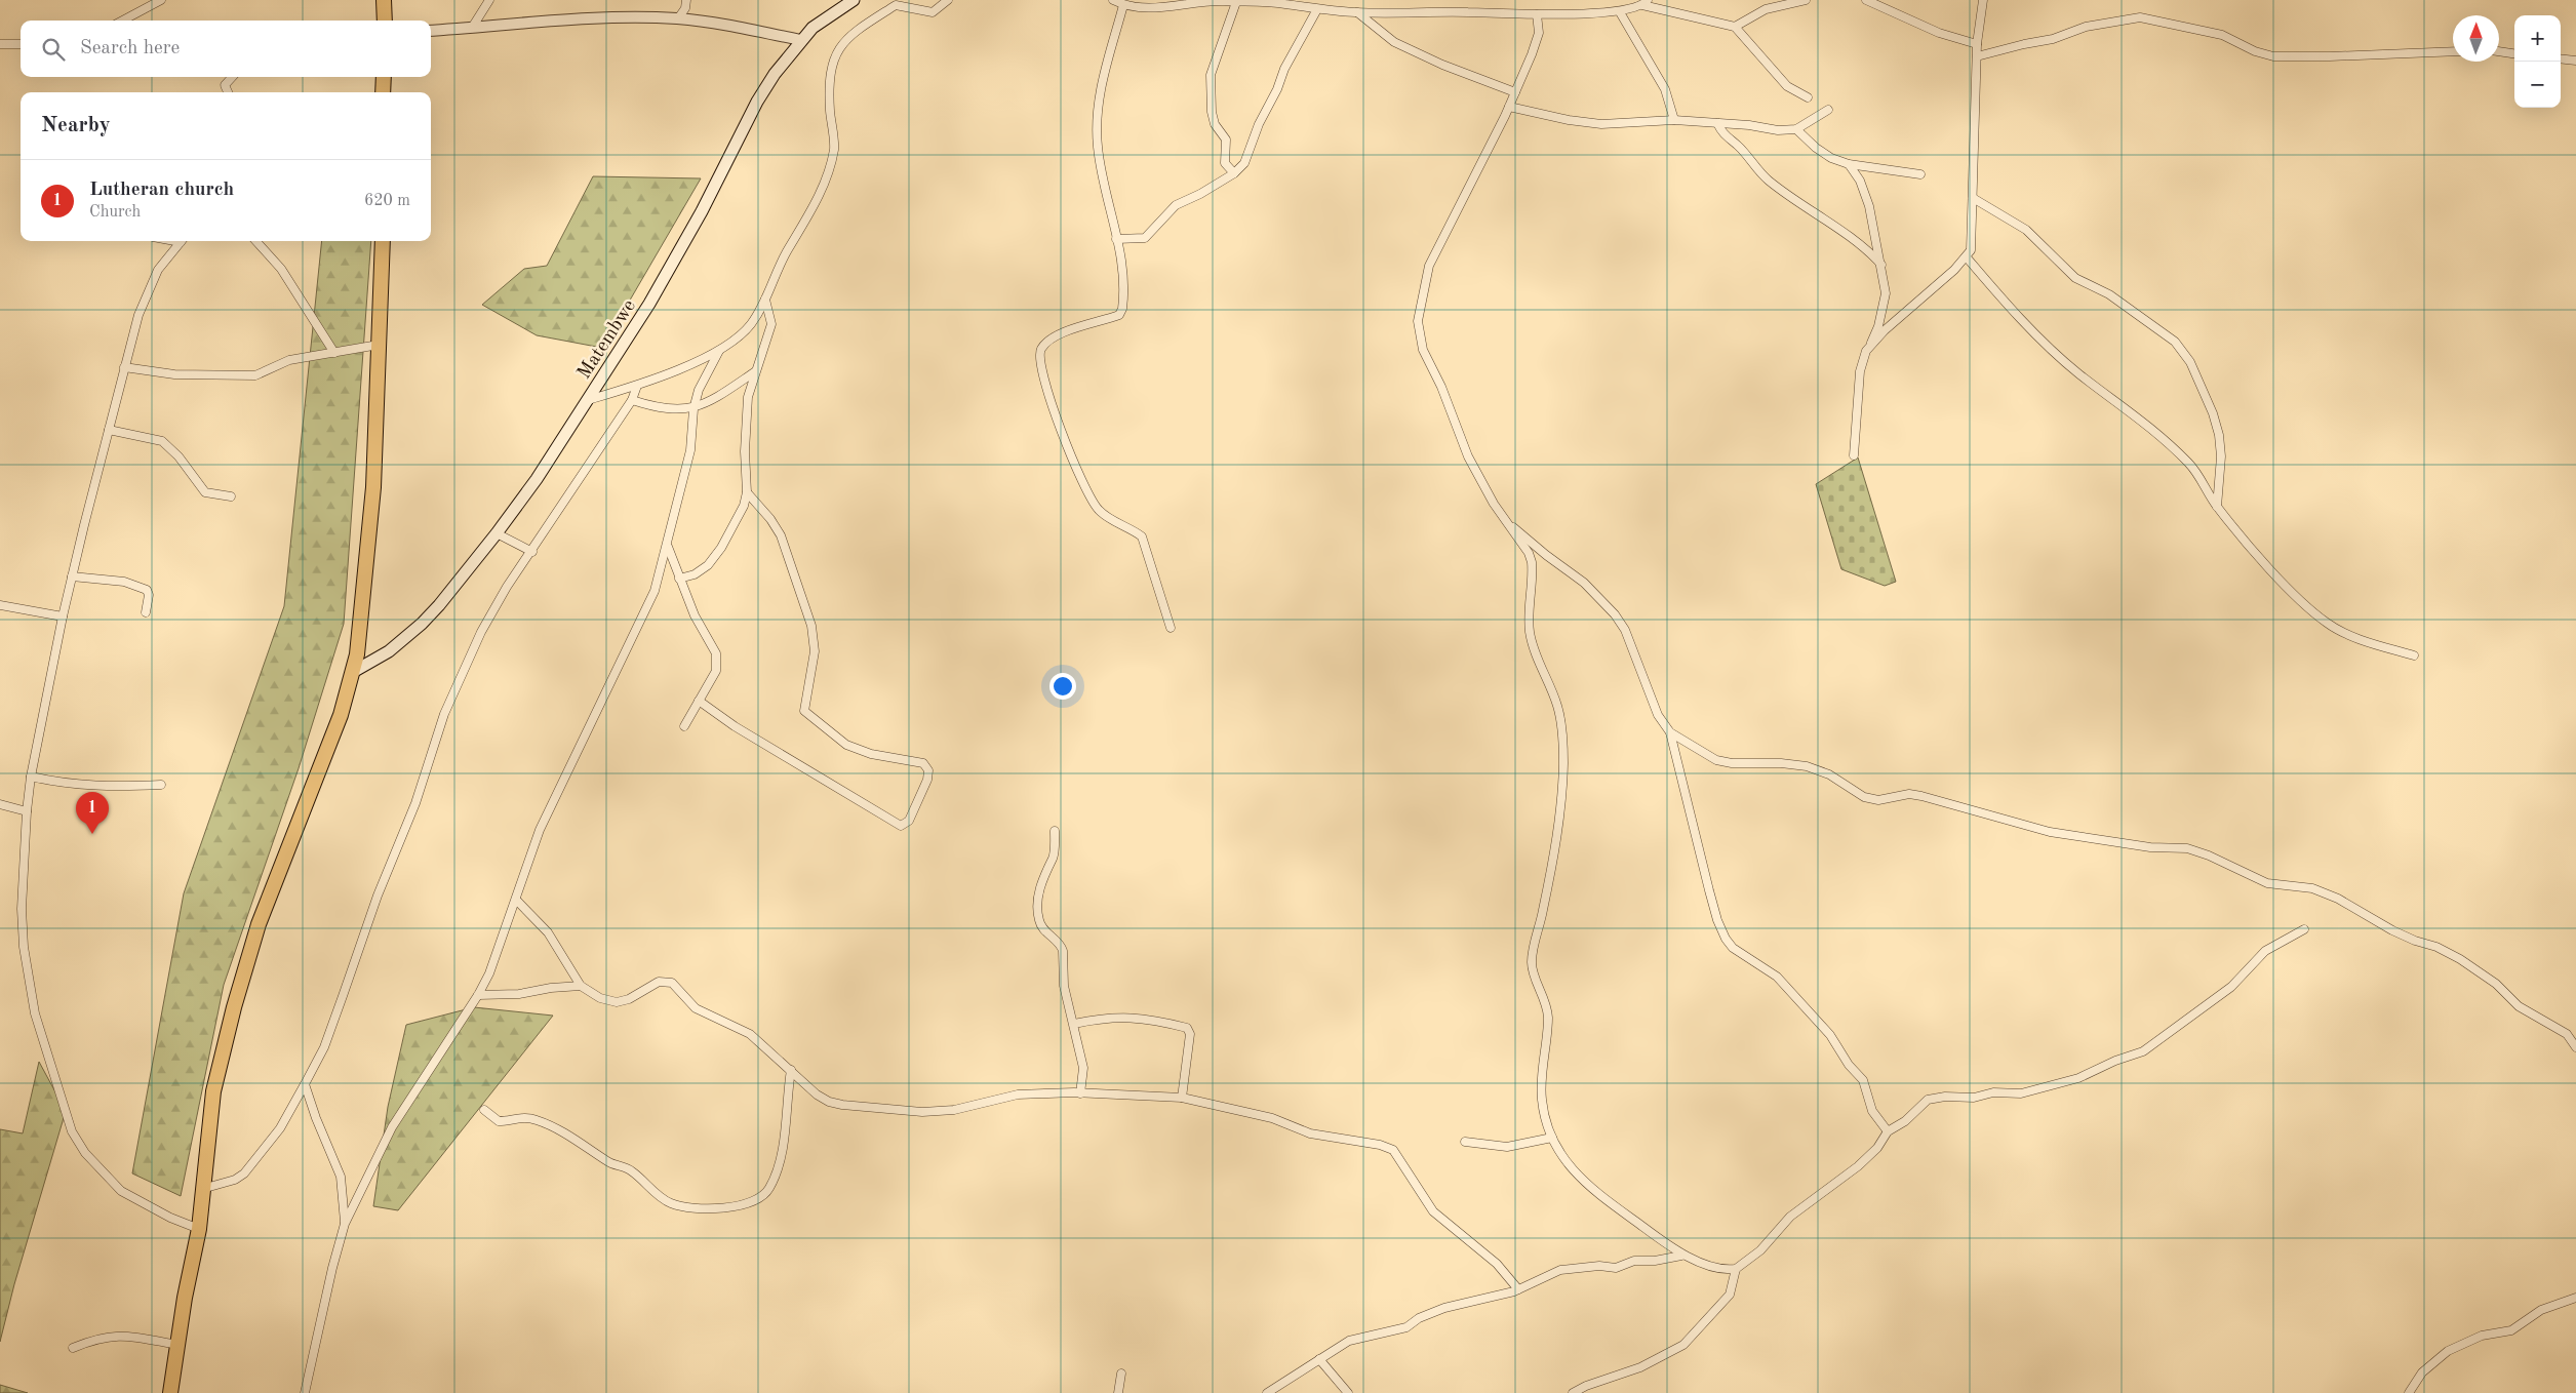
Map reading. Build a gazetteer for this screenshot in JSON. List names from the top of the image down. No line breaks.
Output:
{"streets":{"main road":["Matembwe"]},"north":"top","page":{"map_buttons":["+","−"],"search":"Search here","heading":"Nearby","list":[{"mark":"1","name":"Lutheran church","note":"Church","value":"620 m"}],"pins":"1"}}
